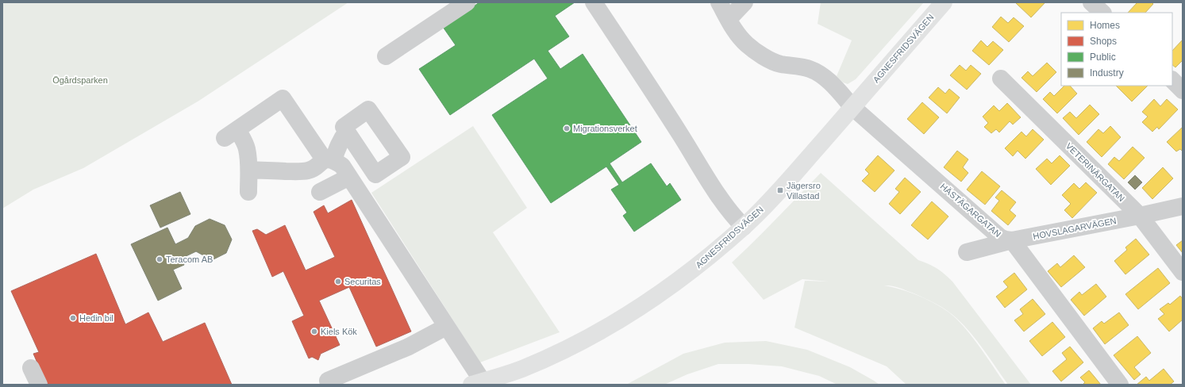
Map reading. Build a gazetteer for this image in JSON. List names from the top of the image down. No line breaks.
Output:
{"streets":{"main road":["AGNESFRIDSVÄGEN"],"street":["VETERINÄRGATAN","HÄSTÄGARGATAN","HOVSLAGARVÄGEN"]},"crossings":[["AGNESFRIDSVÄGEN","HÄSTÄGARGATAN"],["VETERINÄRGATAN","HOVSLAGARVÄGEN"],["HÄSTÄGARGATAN","HOVSLAGARVÄGEN"]],"parks":["Ögårdsparken"],"places":{"other":["Migrationsverket","Teracom AB","Securitas","Hedin bil","Kiels Kök"],"transit":["Jägersro Villastad"]},"legend":["Homes","Shops","Public","Industry"]}
